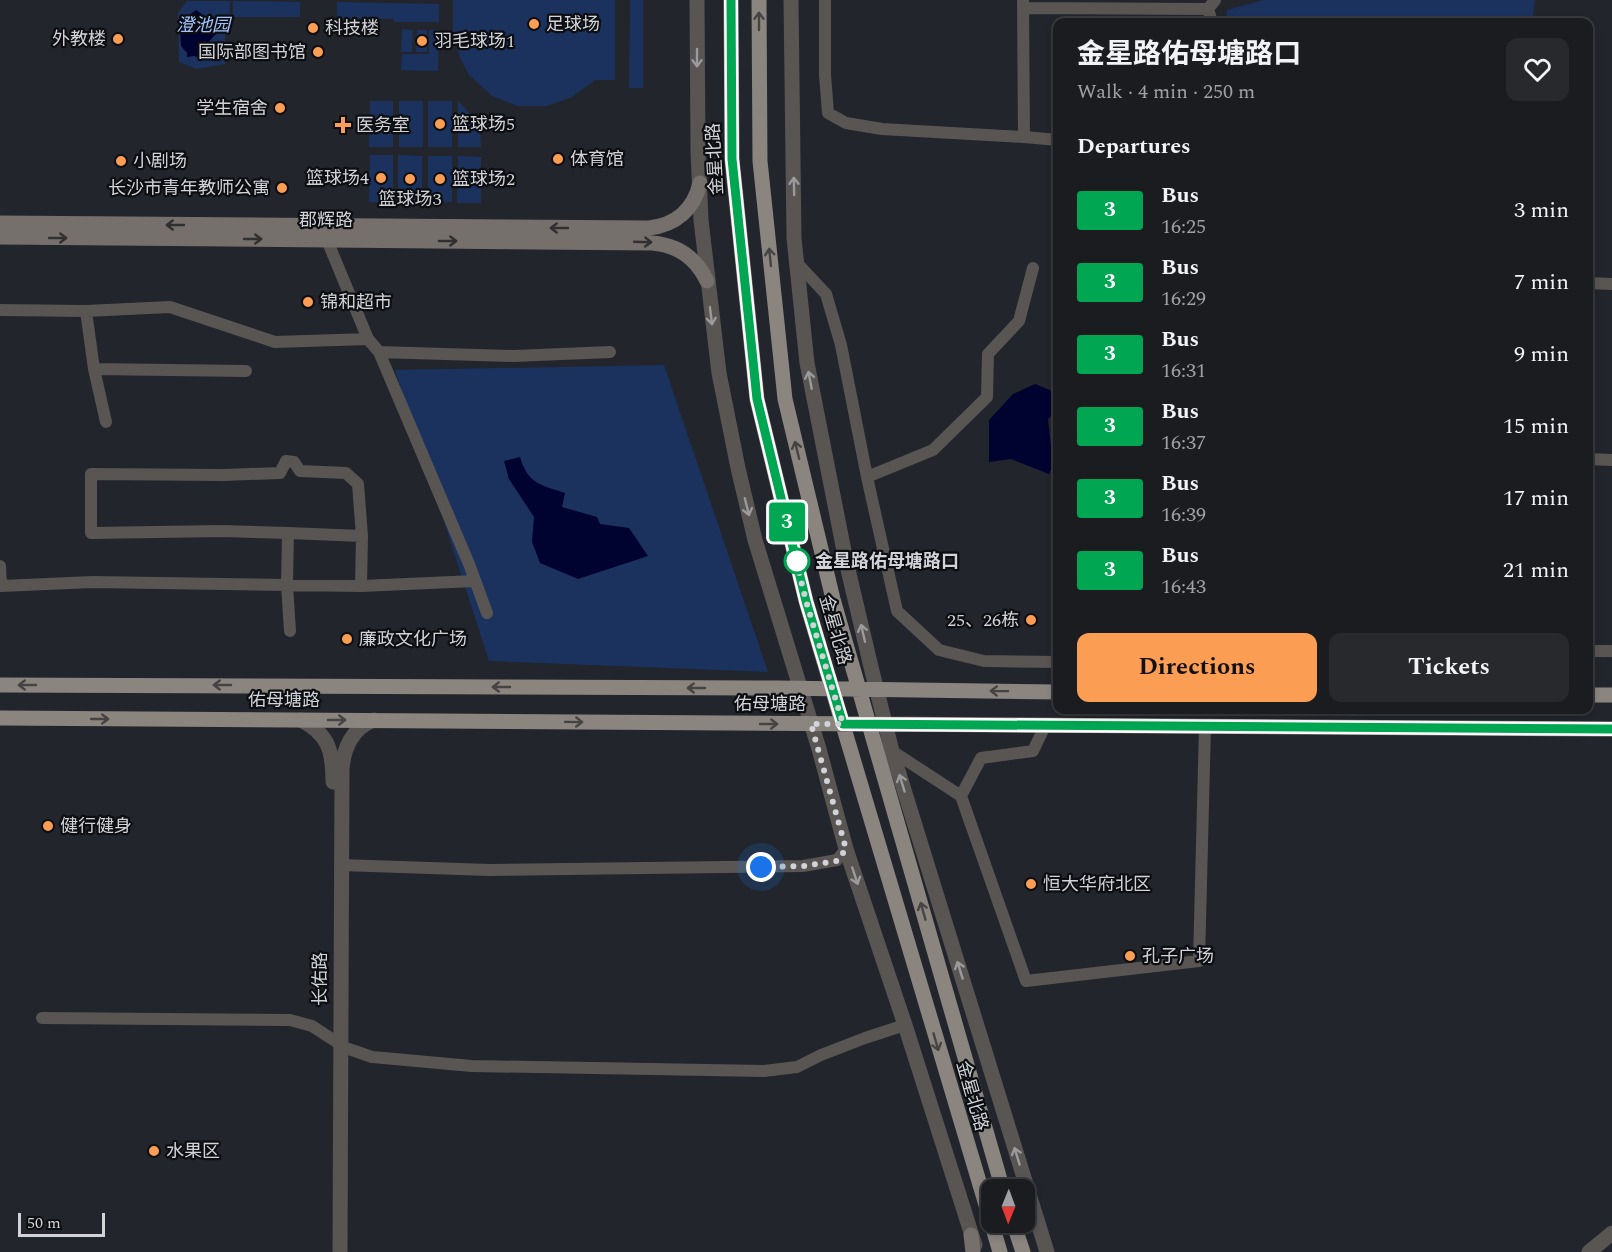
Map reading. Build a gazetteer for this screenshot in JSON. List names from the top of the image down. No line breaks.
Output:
{"streets":{"main road":["金星北路","郡辉路","佑母塘路"],"street":["长佑路"]},"crossings":[["金星北路","佑母塘路"],["佑母塘路","长佑路"]],"parks":["澄池园"],"places":{"other":["足球场","科技楼","外教楼","羽毛球场1","国际部图书馆","学生宿舍","篮球场5","体育馆","小剧场","篮球场4","篮球场3","篮球场2","长沙市青年教师公寓","锦和超市","金星路佑母塘路口","25、26栋","廉政文化广场","健行健身","恒大华府北区","孔子广场","水果区"],"health":["医务室"]},"lines":["bus line 3"],"scale_bar":"50 m","north":"bottom","page":{"on_map":"3","heading":[["金星路佑母塘路口","Walk · 4 min · 250 m"],"Departures"],"list":[{"mark":"3","name":"Bus","note":"16:25","value":"3 min"},{"mark":"3","name":"Bus","note":"16:29","value":"7 min"},{"mark":"3","name":"Bus","note":"16:31","value":"9 min"},{"mark":"3","name":"Bus","note":"16:37","value":"15 min"},{"mark":"3","name":"Bus","note":"16:39","value":"17 min"},{"mark":"3","name":"Bus","note":"16:43","value":"21 min"}],"buttons":["Directions","Tickets"],"scale":"50 m"}}
